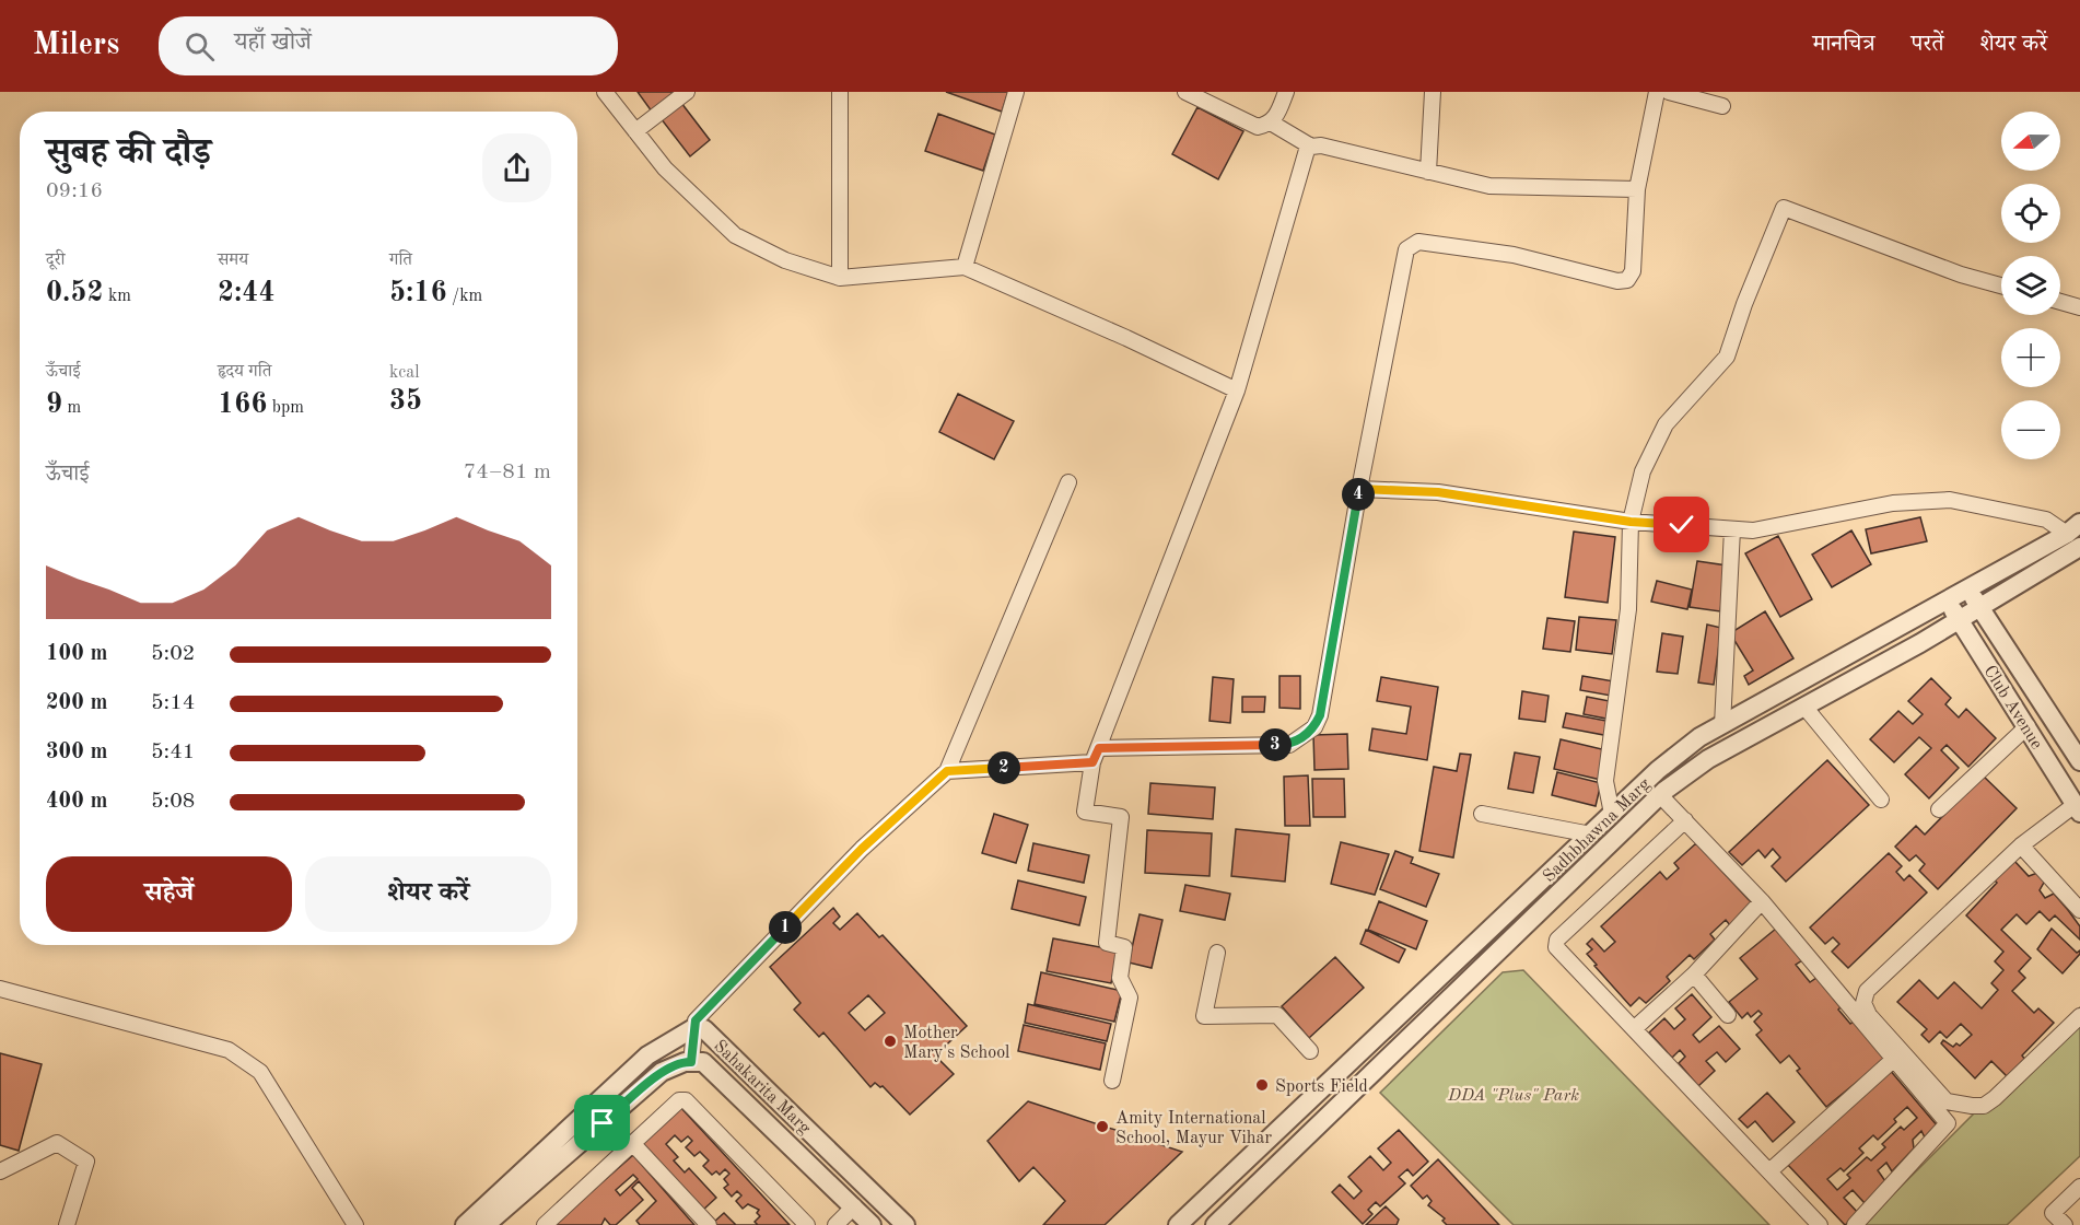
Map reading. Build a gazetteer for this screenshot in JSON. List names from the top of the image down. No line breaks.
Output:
{"streets":{"street":["Club Avenue","Sadhbhawna Marg","Sahakarita Marg"]},"crossings":[["Club Avenue","Sadhbhawna Marg"]],"parks":["DDA \"Plus\" Park"],"places":["Mother Mary's School","Sports Field","Amity International School, Mayur Vihar"],"north":"left","page":{"header":"Milers","search":"यहाँ खोजें","nav":["मानचित्र","परतें","शेयर करें"],"map_buttons":["+","−"],"heading":["सुबह की दौड़","09:16"],"stats":[["दूरी","0.52 km"],["समय","2:44"],["गति","5:16 /km"],["ऊँचाई","9 m"],["हृदय गति","166 bpm"],["kcal","35"]],"chart":["ऊँचाई","74–81 m"],"pins":["4","3","2","1"],"list":[{"name":"100 m","note":"5:02"},{"name":"200 m","note":"5:14"},{"name":"300 m","note":"5:41"},{"name":"400 m","note":"5:08"}],"buttons":["सहेजें","शेयर करें"]}}
